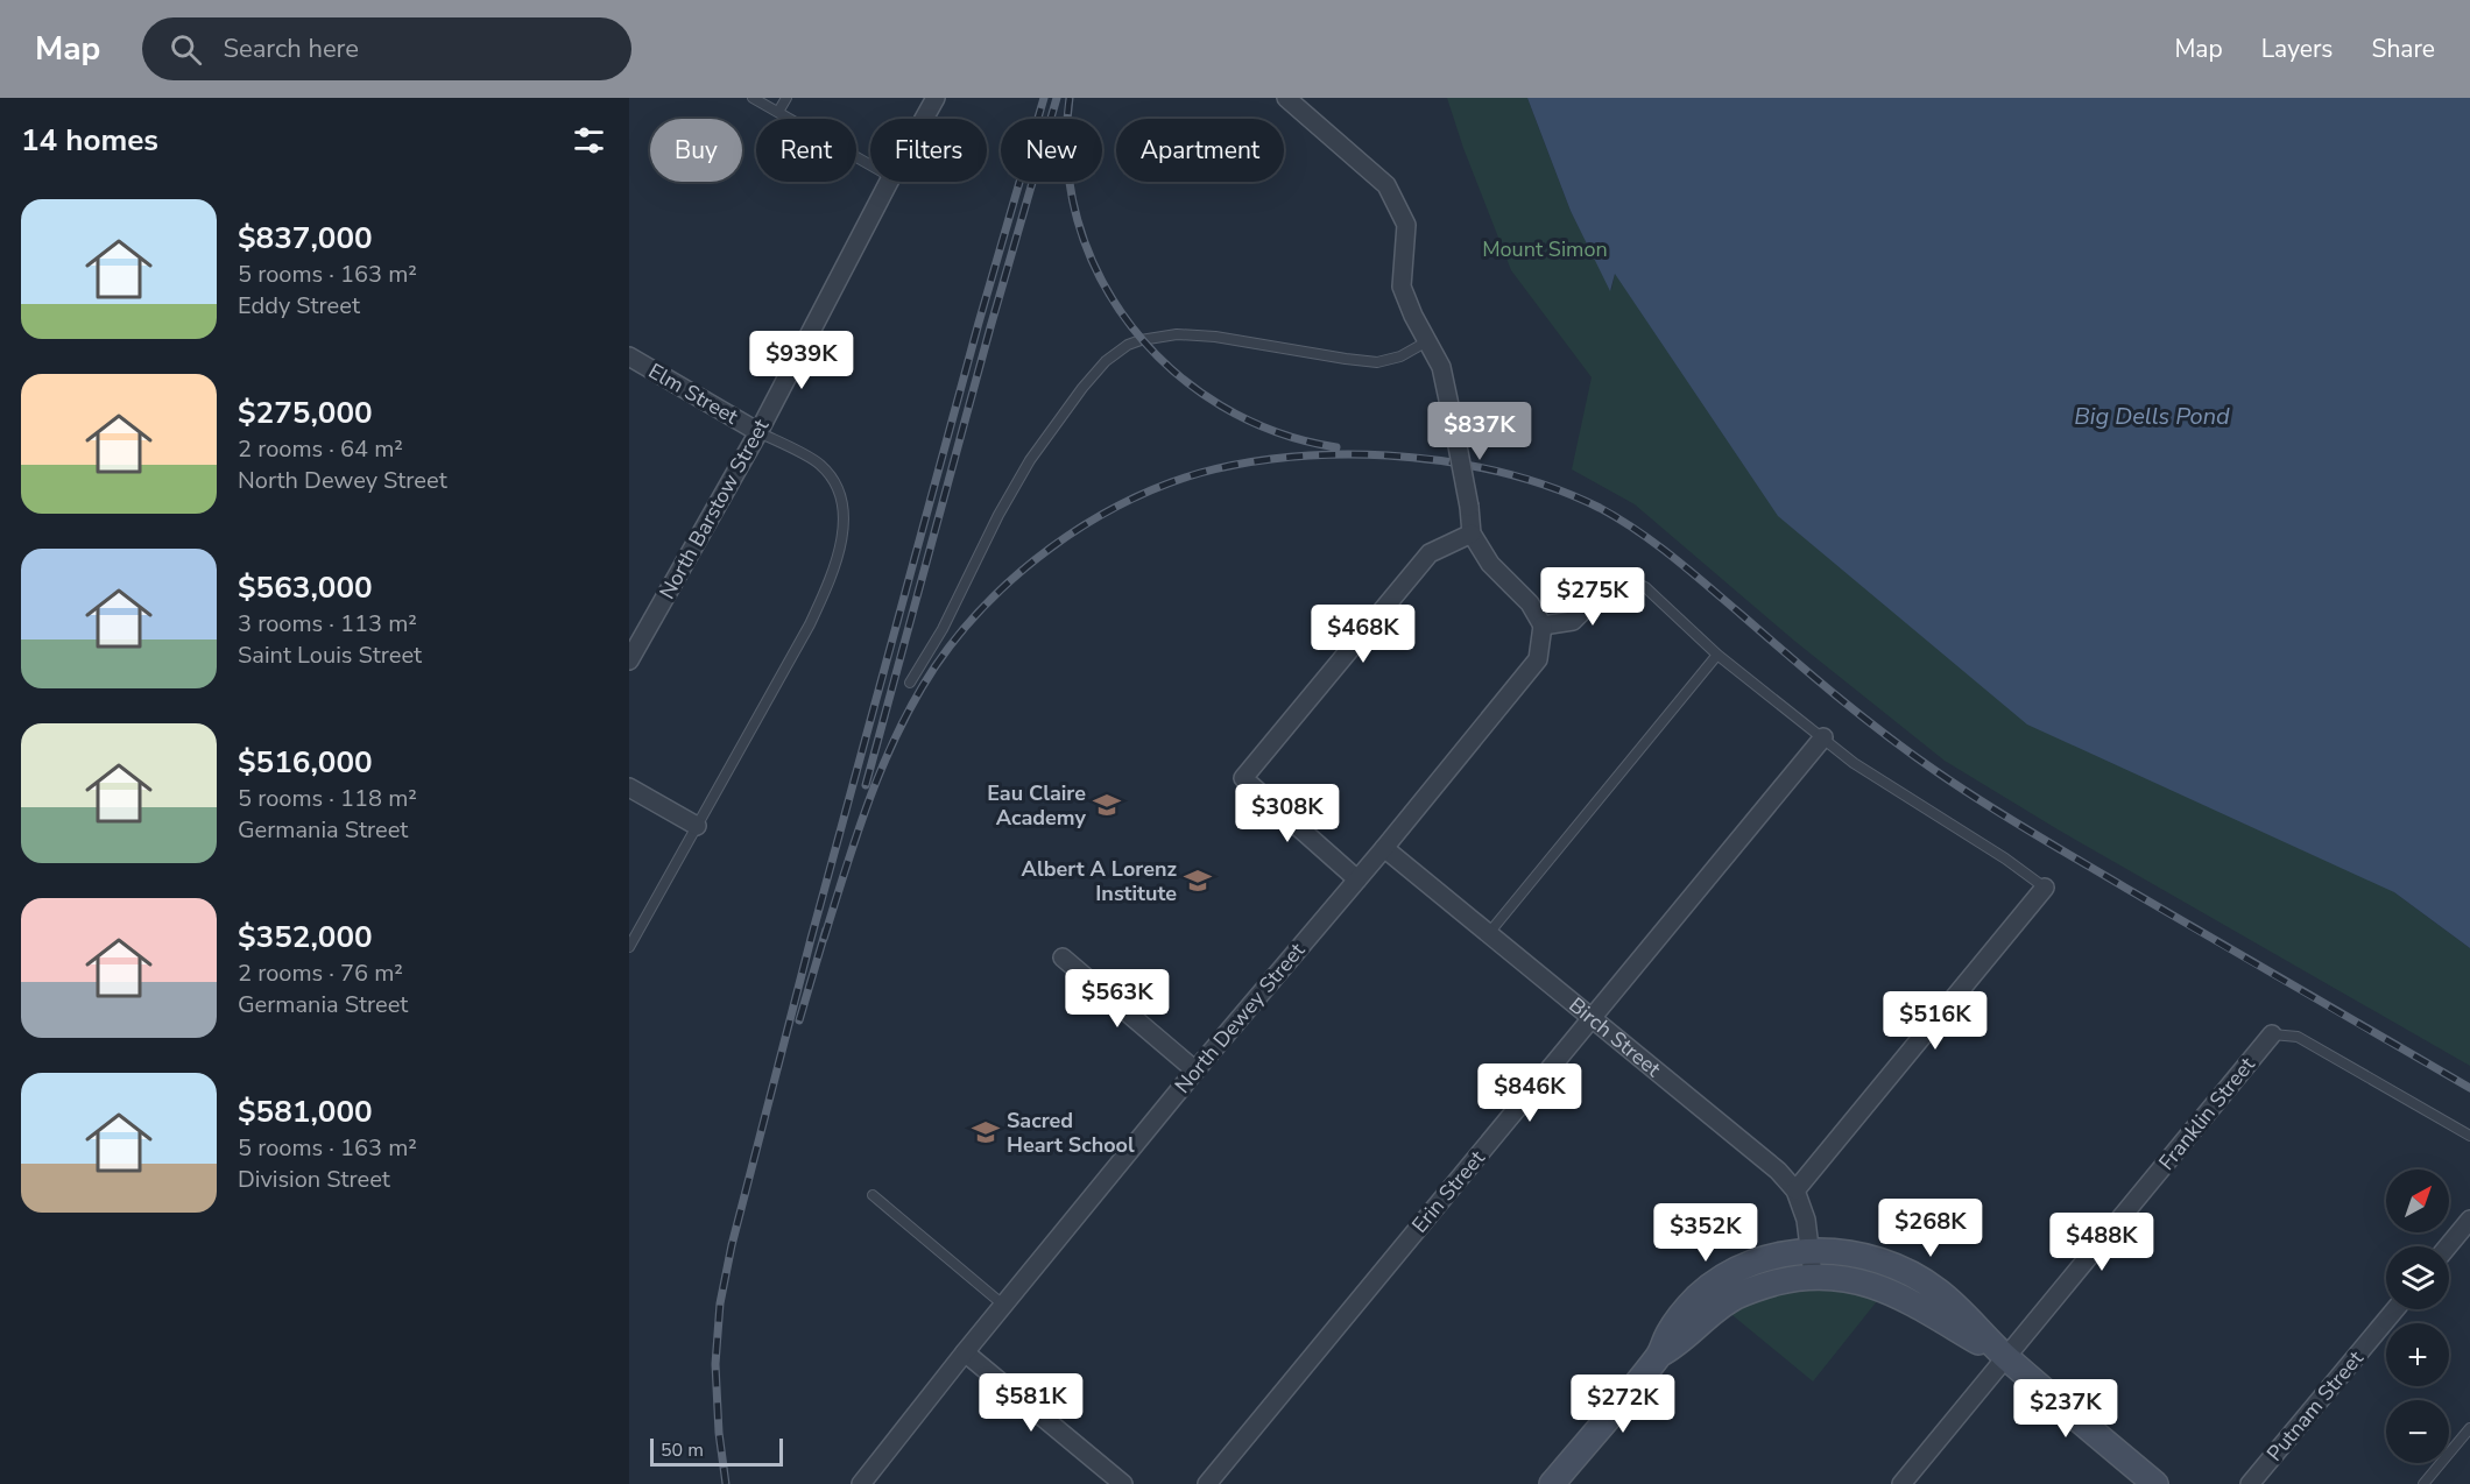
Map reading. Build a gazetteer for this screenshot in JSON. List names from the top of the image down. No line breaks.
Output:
{"streets":{"street":["Elm Street","North Barstow Street","North Dewey Street","Birch Street","Franklin Street","Erin Street","Putnam Street"]},"crossings":[["Elm Street","North Barstow Street"],["North Dewey Street","Birch Street"],["Birch Street","Erin Street"]],"water":["Big Dells Pond"],"parks":["Mount Simon"],"places":{"school or university":["Eau Claire Academy","Albert A Lorenz Institute","Sacred Heart School"]},"scale_bar":"50 m","north":"top right","page":{"header":"Map","search":"Search here","nav":["Map","Layers","Share"],"heading":"14 homes","chip":["Buy","Rent","Filters","New","Apartment"],"list":[{"name":"$837,000","note":"5 rooms · 163 m² · Eddy Street"},{"name":"$275,000","note":"2 rooms · 64 m² · North Dewey Street"},{"name":"$563,000","note":"3 rooms · 113 m² · Saint Louis Street"},{"name":"$516,000","note":"5 rooms · 118 m² · Germania Street"},{"name":"$352,000","note":"2 rooms · 76 m² · Germania Street"},{"name":"$581,000","note":"5 rooms · 163 m² · Division Street"}],"price":["$939K","$837K","$275K","$468K","$308K","$563K","$516K","$846K","$268K","$352K","$488K","$581K","$272K","$237K"],"map_buttons":["+","−"],"scale":"50 m"}}
